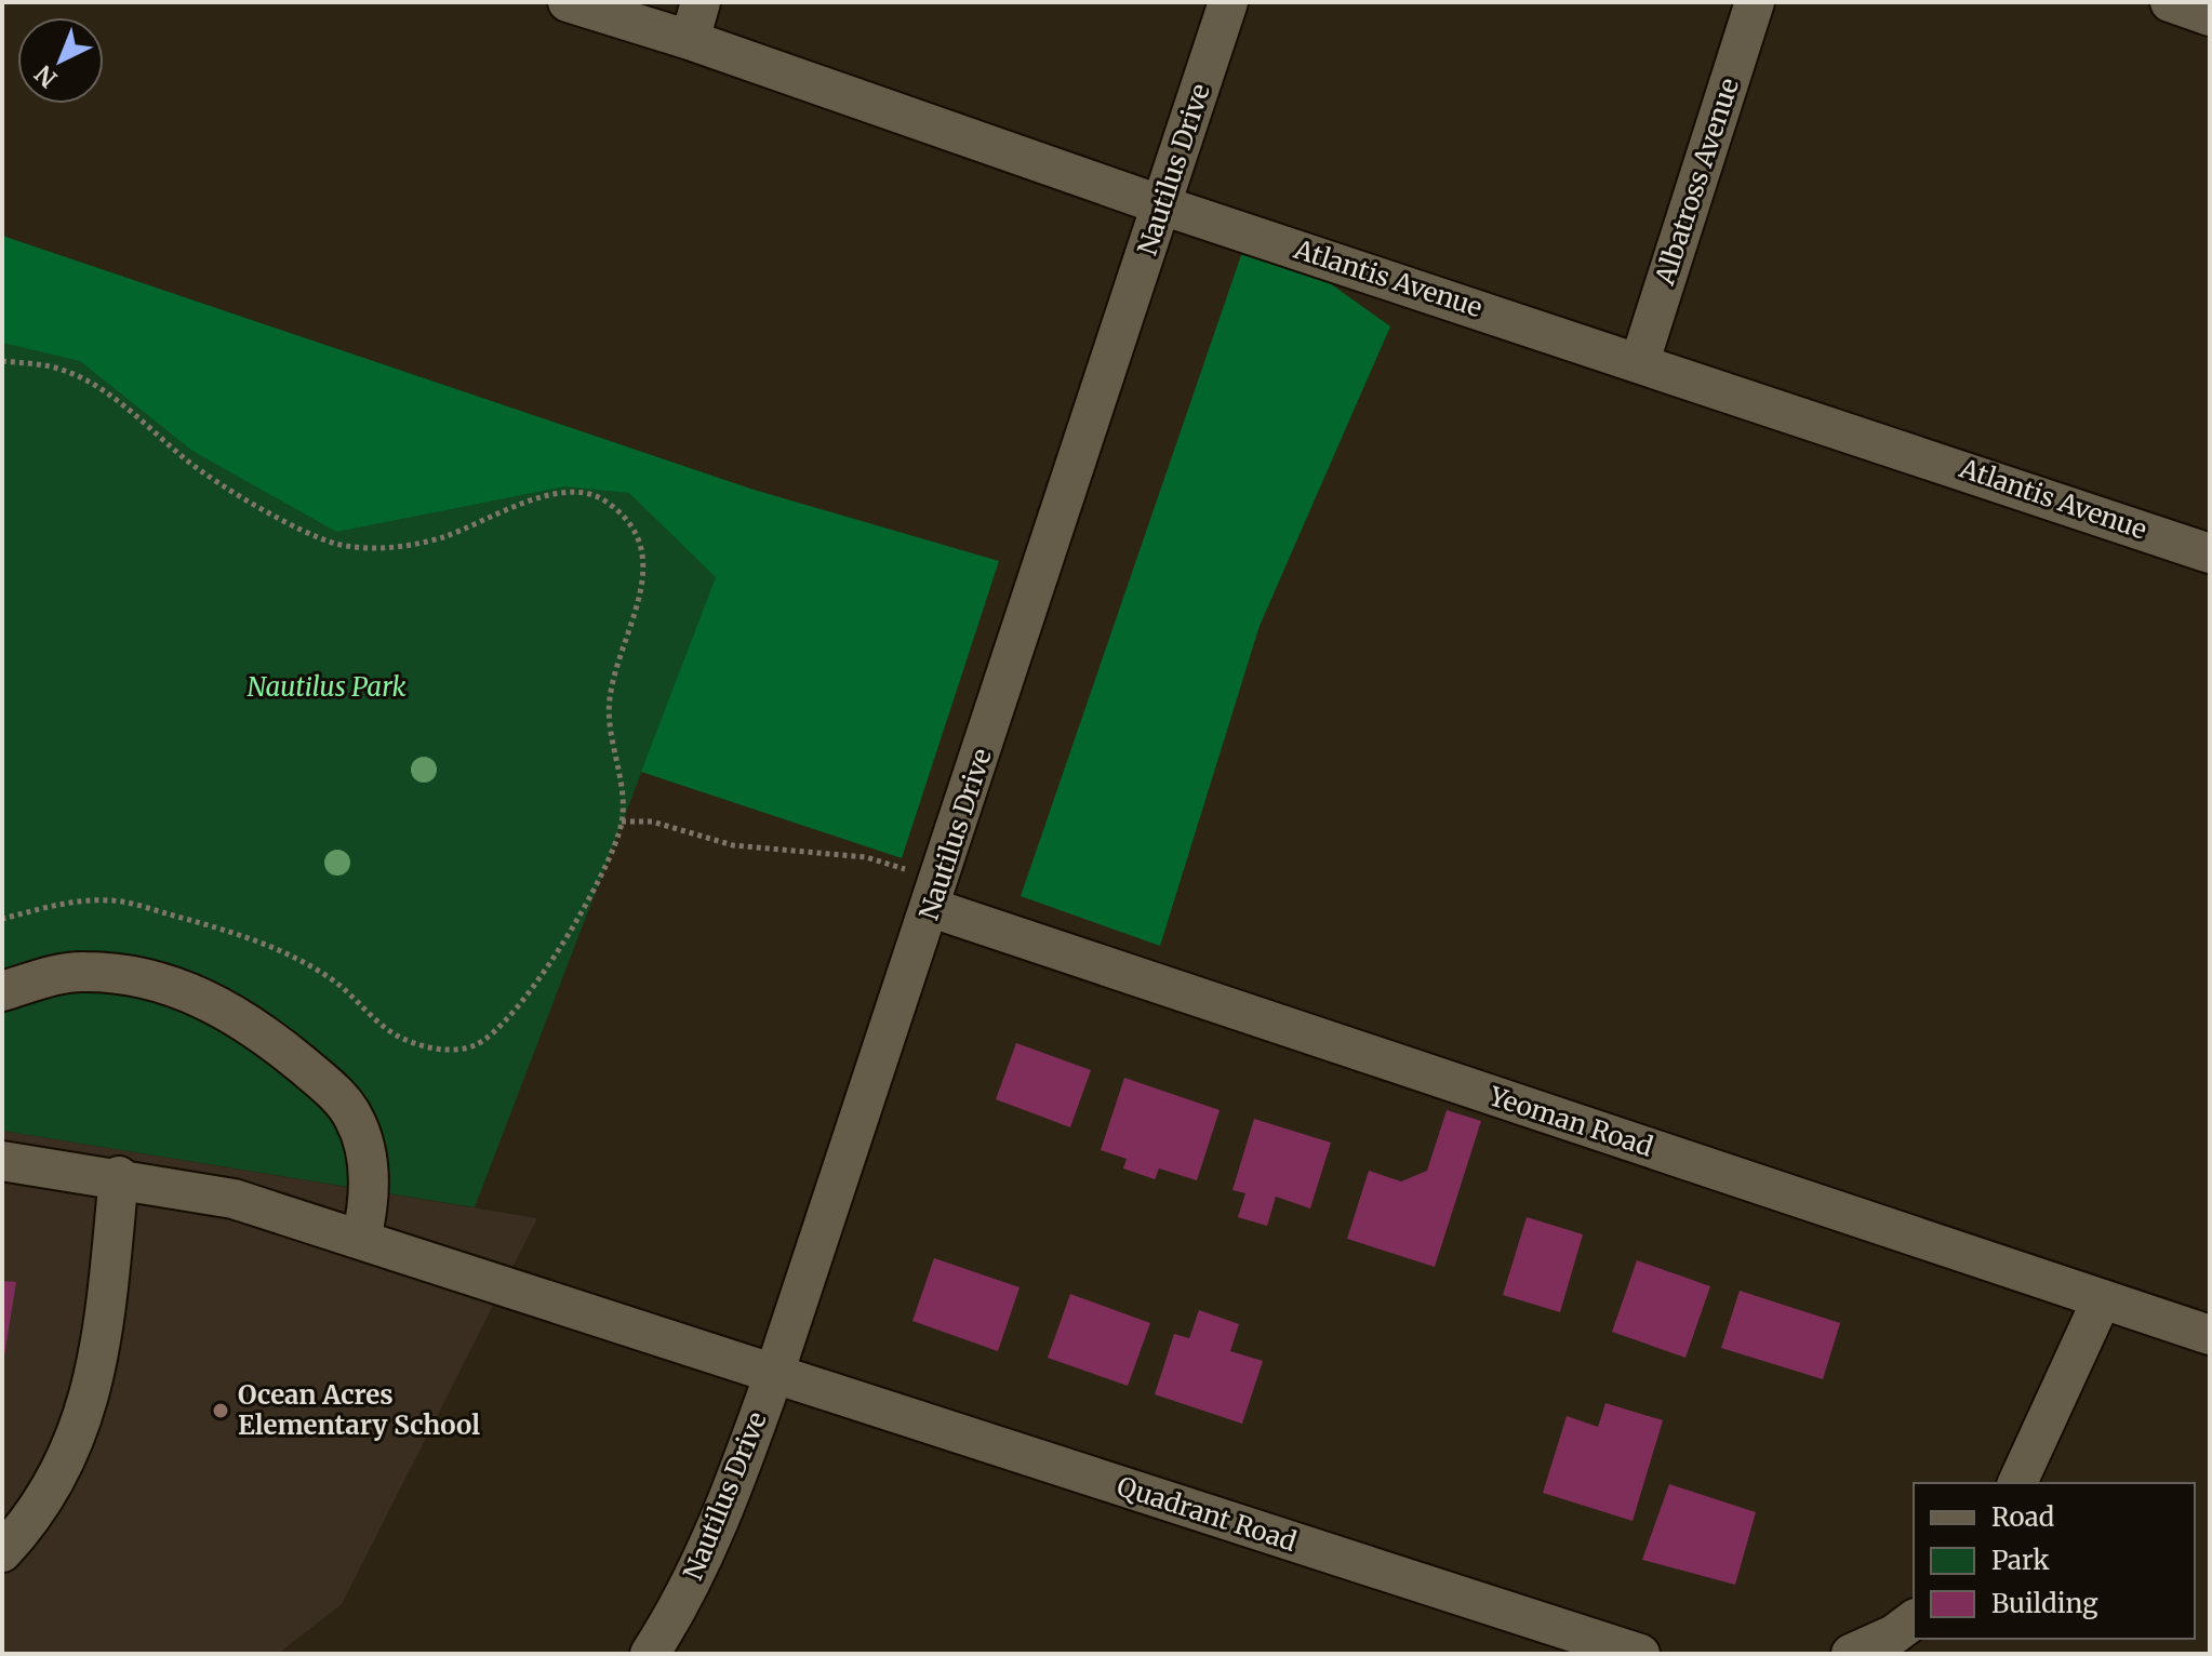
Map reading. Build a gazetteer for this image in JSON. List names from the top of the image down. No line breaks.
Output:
{"streets":{"street":["Nautilus Drive","Albatross Avenue","Atlantis Avenue","Yeoman Road","Quadrant Road"]},"crossings":[["Nautilus Drive","Atlantis Avenue"],["Nautilus Drive","Yeoman Road"],["Nautilus Drive","Quadrant Road"],["Albatross Avenue","Atlantis Avenue"]],"parks":["Nautilus Park"],"places":["Ocean Acres Elementary School"],"legend":["Road","Park","Building"],"north":"bottom left"}
